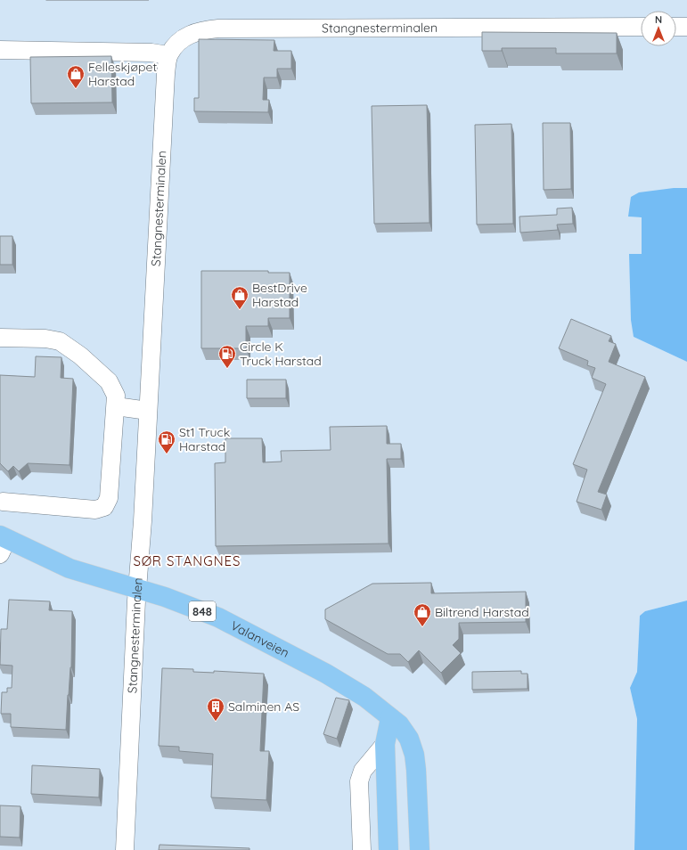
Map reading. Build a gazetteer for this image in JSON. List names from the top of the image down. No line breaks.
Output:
{"streets":{"main road":["848","Valanveien"],"street":["Stangnesterminalen"]},"crossings":[["Stangnesterminalen","Valanveien"],["848","Valanveien"]],"districts":["SØR STANGNES"],"places":{"shop":["Felleskjøpet Harstad","BestDrive Harstad","Biltrend Harstad"],"fuel station":["Circle K Truck Harstad","St1 Truck Harstad"],"building":["Salminen AS"]},"north":"top"}
